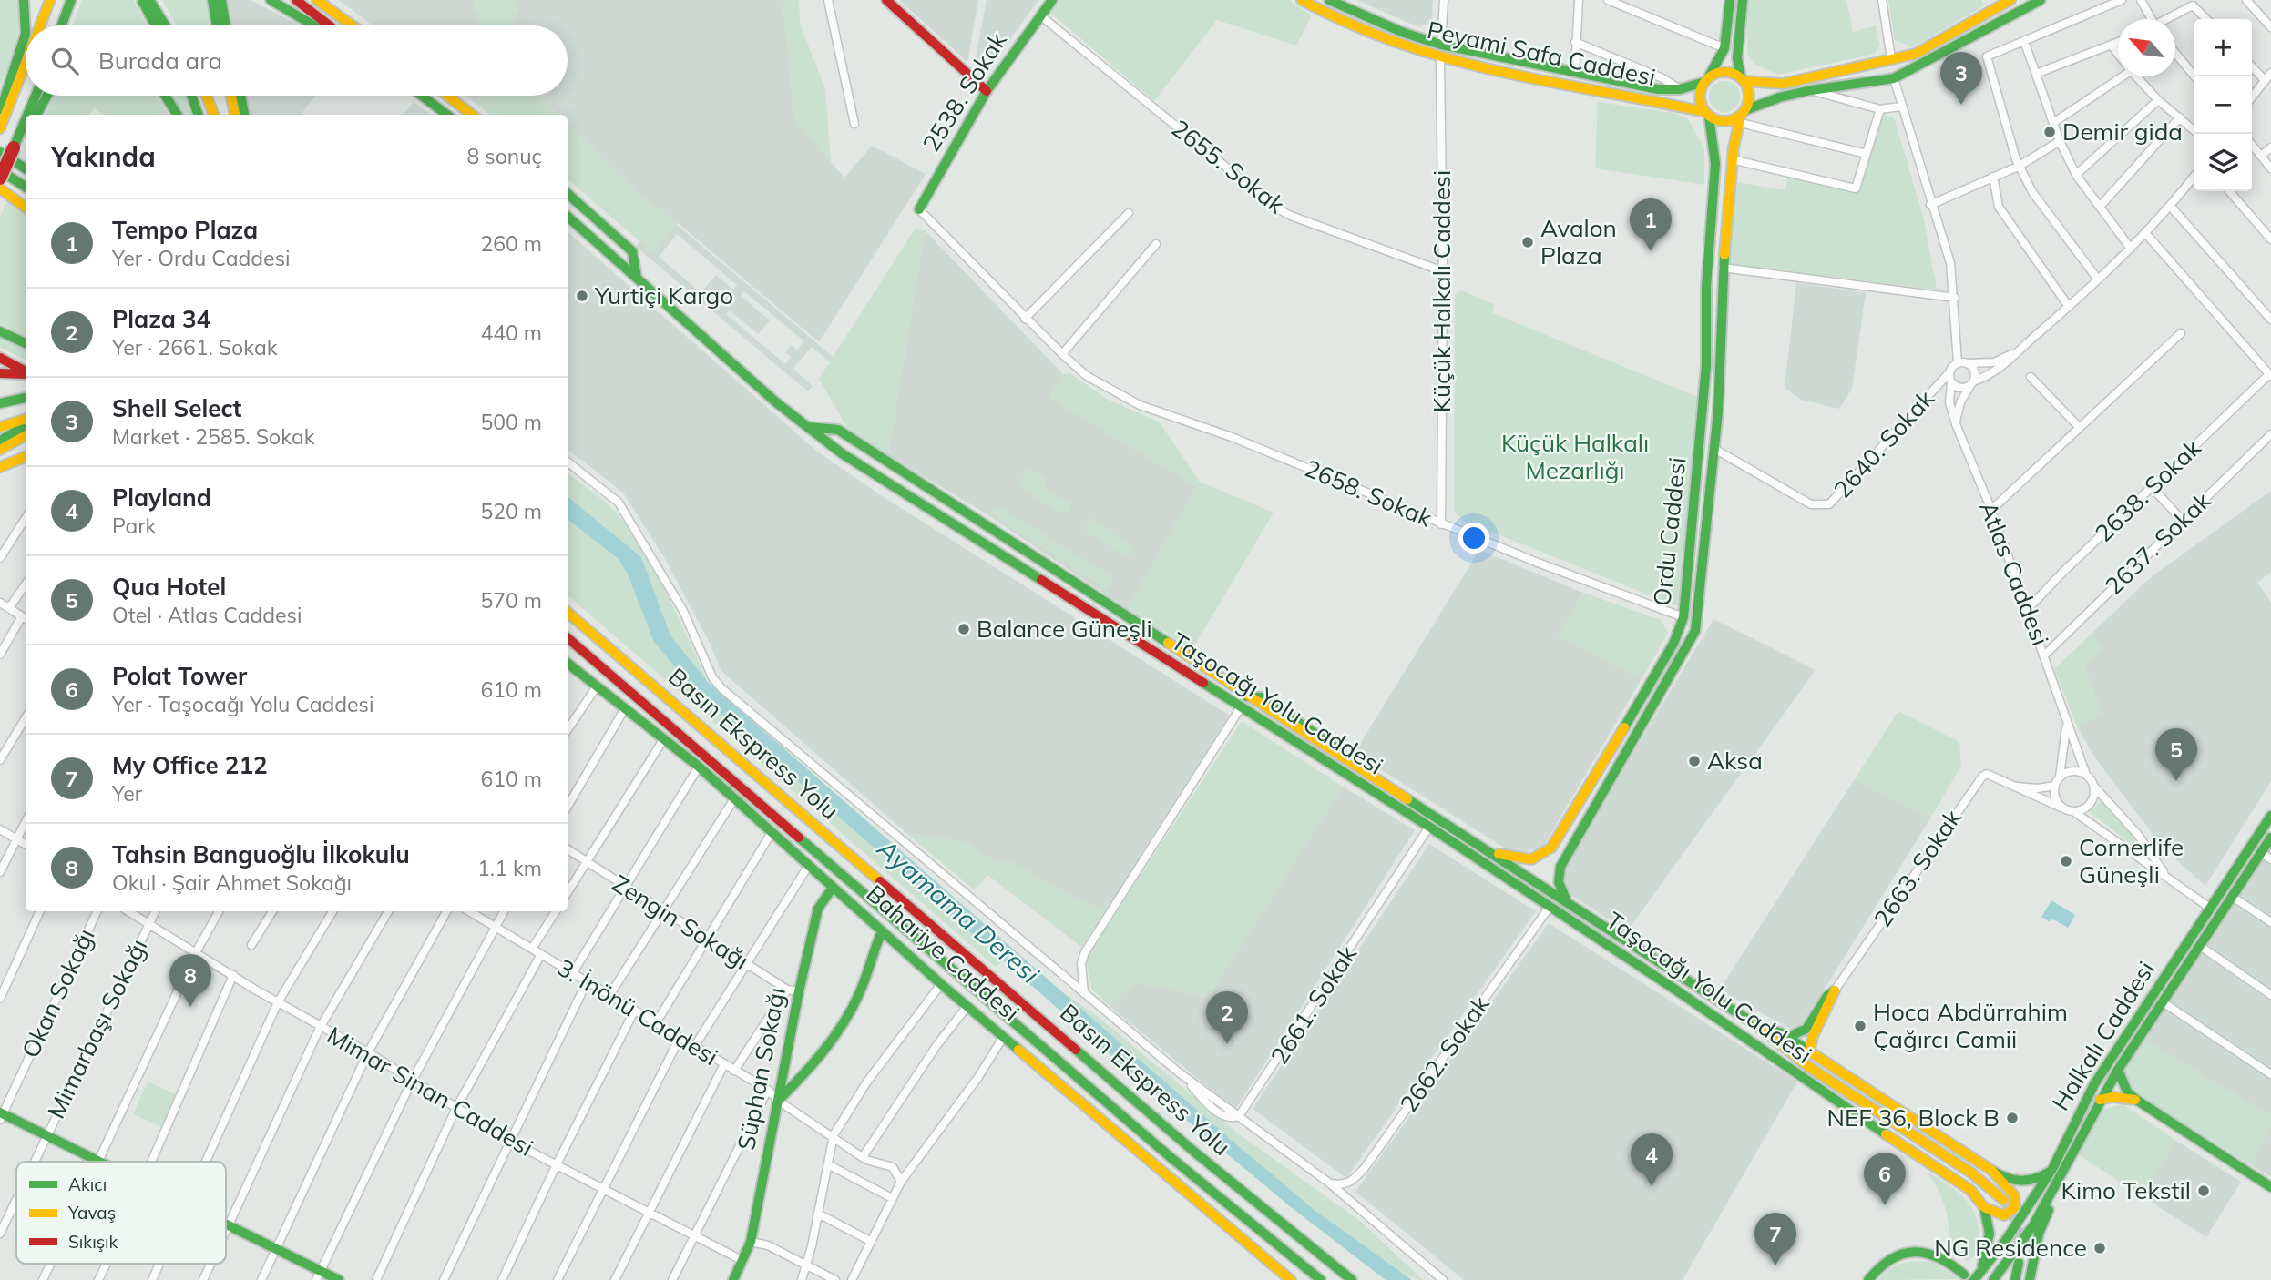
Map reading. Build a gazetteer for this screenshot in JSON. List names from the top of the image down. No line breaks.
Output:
{"streets":{"main road":["Peyami Safa Caddesi","2538. Sokak","Ordu Caddesi","Taşocağı Yolu Caddesi","Basın Ekspress Yolu","Bahariye Caddesi","Halkalı Caddesi","Süphan Sokağı"],"street":["2655. Sokak","Küçük Halkalı Caddesi","2640. Sokak","2638. Sokak","2658. Sokak","2637. Sokak","Atlas Caddesi","2663. Sokak","Zengin Sokağı","Okan Sokağı","2661. Sokak","3. İnönü Caddesi","Mimarbaşı Sokağı","2662. Sokak","Mimar Sinan Caddesi"]},"crossings":[["Peyami Safa Caddesi","Küçük Halkalı Caddesi"],["Peyami Safa Caddesi","Ordu Caddesi"],["2538. Sokak","2655. Sokak"],["2538. Sokak","2658. Sokak"],["2655. Sokak","Küçük Halkalı Caddesi"],["Küçük Halkalı Caddesi","2658. Sokak"],["2640. Sokak","Ordu Caddesi"],["2640. Sokak","Atlas Caddesi"],["2638. Sokak","Atlas Caddesi"],["2658. Sokak","Ordu Caddesi"],["Ordu Caddesi","Taşocağı Yolu Caddesi"],["2637. Sokak","Atlas Caddesi"],["Taşocağı Yolu Caddesi","2661. Sokak"],["Taşocağı Yolu Caddesi","2662. Sokak"],["Zengin Sokağı","Süphan Sokağı"],["Bahariye Caddesi","Süphan Sokağı"],["3. İnönü Caddesi","Süphan Sokağı"],["Mimarbaşı Sokağı","Mimar Sinan Caddesi"],["Süphan Sokağı","Mimar Sinan Caddesi"]],"water":["Ayamama Deresi"],"parks":["Küçük Halkalı Mezarlığı"],"places":["Demir gida","Avalon Plaza","Yurtiçi Kargo","Balance Güneşli","Aksa","Cornerlife Güneşli","Hoca Abdürrahim Çağırcı Camii","NEF 36, Block B","Kimo Tekstil","NG Residence"],"legend":["Akıcı","Yavaş","Sıkışık"],"north":"top left","page":{"map_buttons":["+","−"],"search":"Burada ara","pins":["3","1","5","8","2","4","6","7"],"heading":["Yakında","8 sonuç"],"list":[{"mark":"1","name":"Tempo Plaza","note":"Yer · Ordu Caddesi","value":"260 m"},{"mark":"2","name":"Plaza 34","note":"Yer · 2661. Sokak","value":"440 m"},{"mark":"3","name":"Shell Select","note":"Market · 2585. Sokak","value":"500 m"},{"mark":"4","name":"Playland","note":"Park","value":"520 m"},{"mark":"5","name":"Qua Hotel","note":"Otel · Atlas Caddesi","value":"570 m"},{"mark":"6","name":"Polat Tower","note":"Yer · Taşocağı Yolu Caddesi","value":"610 m"},{"mark":"7","name":"My Office 212","note":"Yer","value":"610 m"},{"mark":"8","name":"Tahsin Banguoğlu İlkokulu","note":"Okul · Şair Ahmet Sokağı","value":"1.1 km"}]}}
